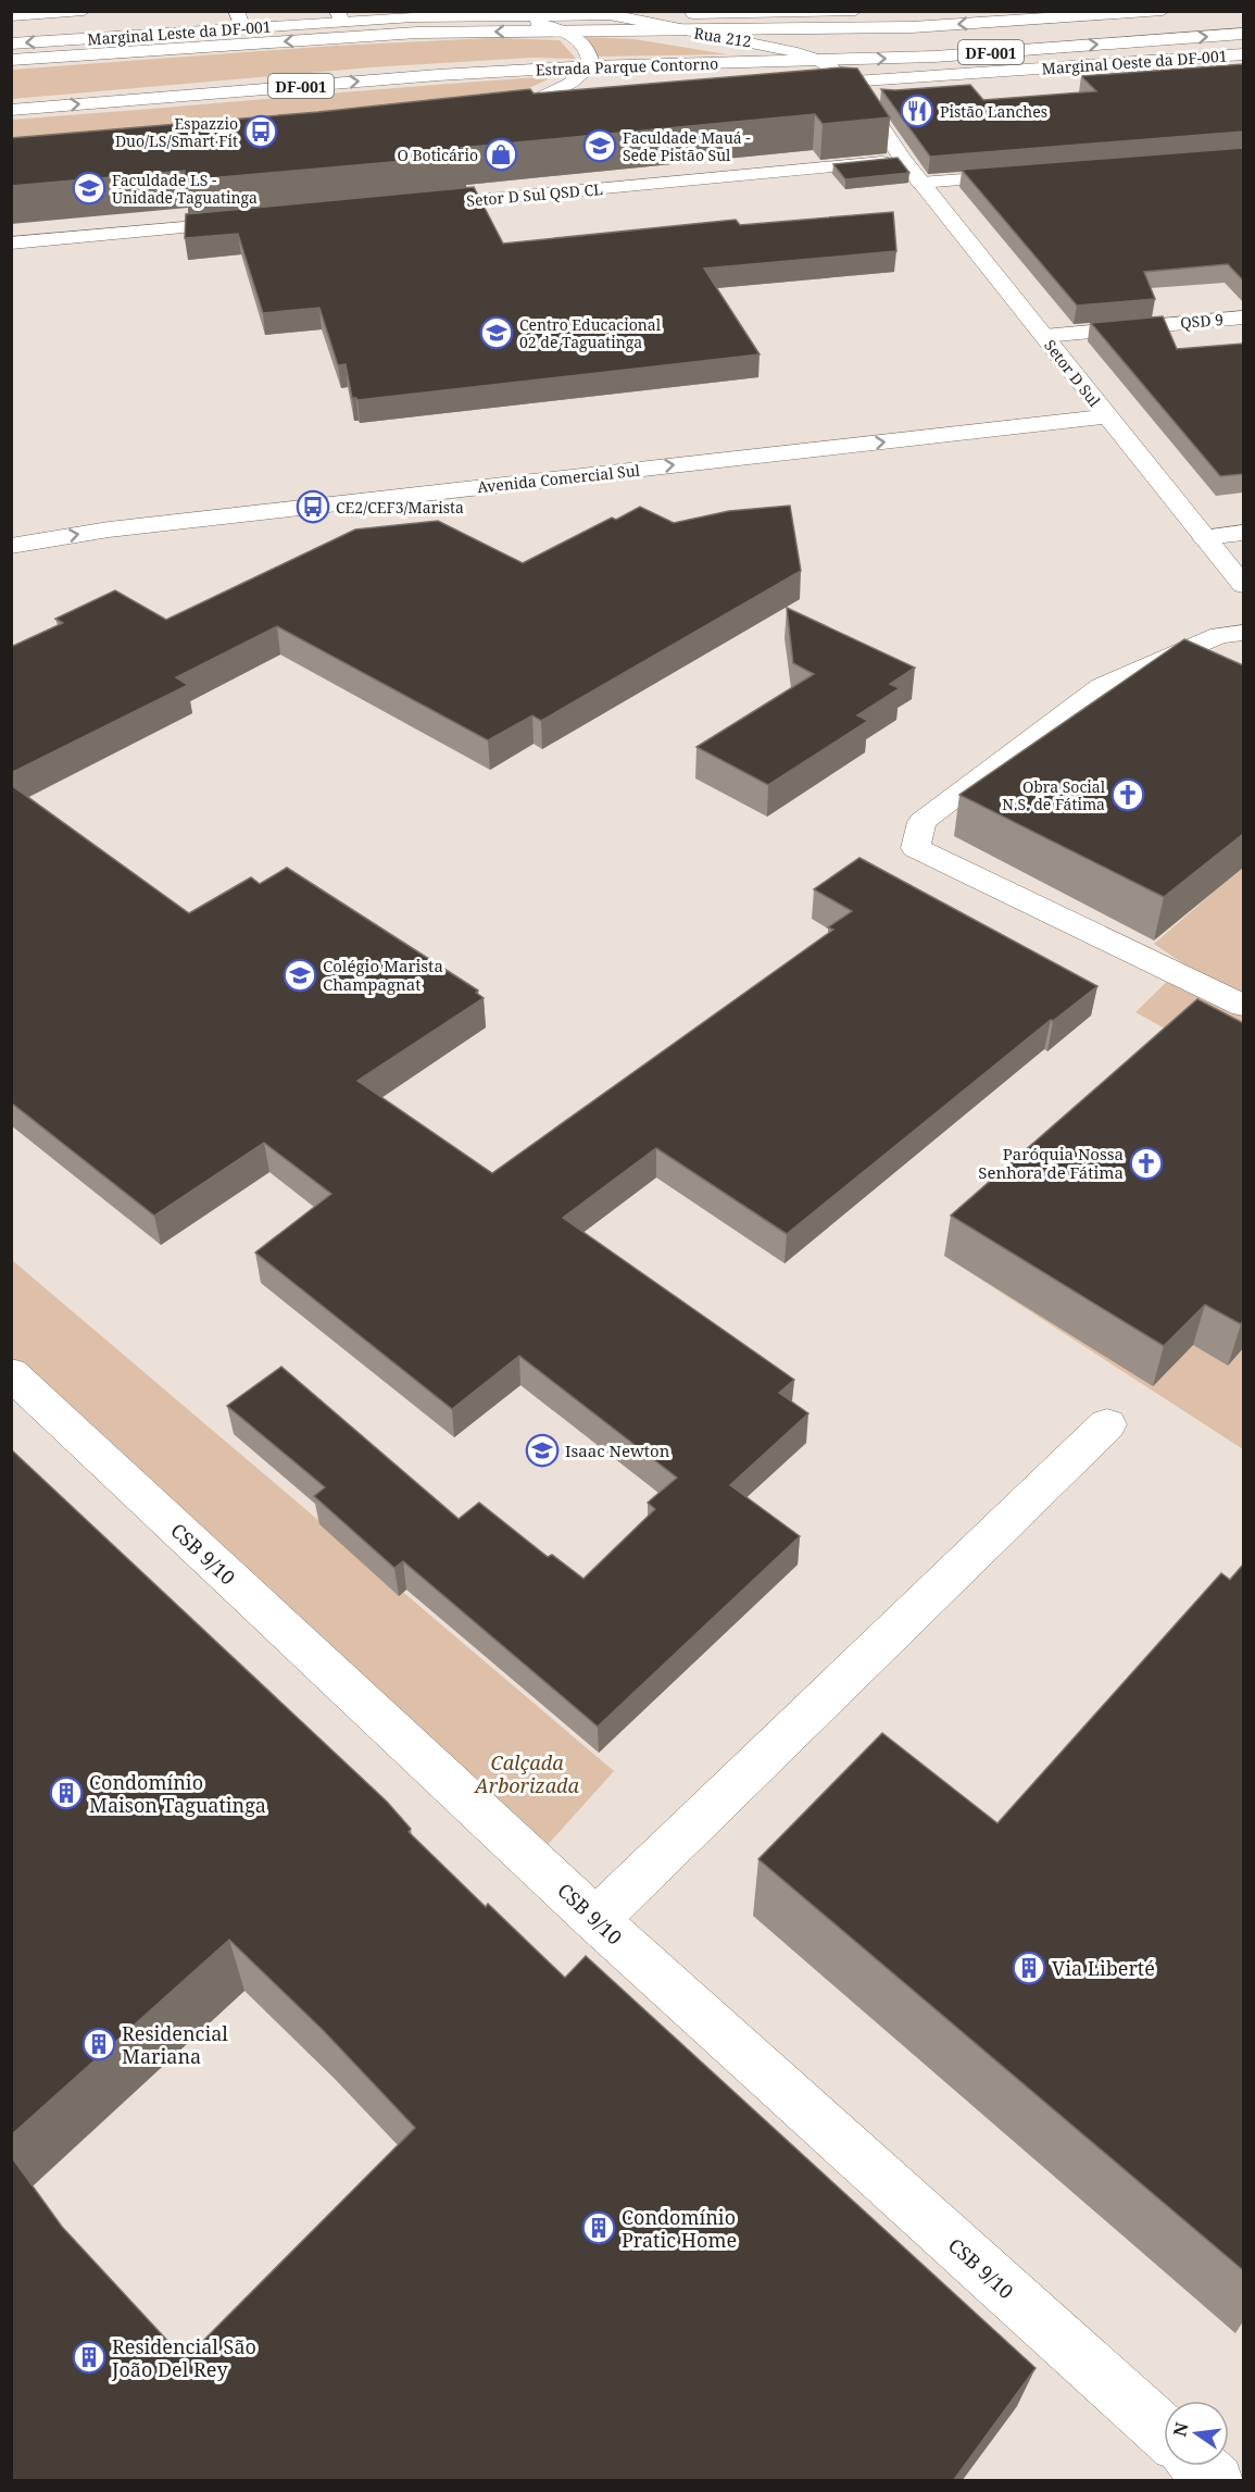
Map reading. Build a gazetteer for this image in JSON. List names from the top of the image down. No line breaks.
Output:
{"streets":{"main road":["Marginal Leste da DF-001","Rua 212","DF-001","Marginal Oeste da DF-001","Estrada Parque Contorno","Setor D Sul QSD CL","QSD 9","Setor D Sul","Avenida Comercial Sul","CSB 9/10"]},"crossings":[["Marginal Leste da DF-001","Rua 212"],["Marginal Leste da DF-001","DF-001"],["Rua 212","DF-001"],["Rua 212","Marginal Oeste da DF-001"],["Rua 212","Estrada Parque Contorno"],["Rua 212","Setor D Sul"],["Marginal Oeste da DF-001","Setor D Sul"],["Setor D Sul QSD CL","Setor D Sul"],["QSD 9","Setor D Sul"],["Setor D Sul","Avenida Comercial Sul"]],"parks":["Calçada Arborizada"],"places":{"restaurant":["Pistão Lanches"],"bus stop":["Espazzio Duo/LS/Smart Fit","CE2/CEF3/Marista"],"school or university":["Faculdade Mauá - Sede Pistão Sul","Faculdade LS - Unidade Taguatinga","Centro Educacional 02 de Taguatinga","Colégio Marista Champagnat","Isaac Newton"],"shop":["O Boticário"],"church":["Obra Social N.S. de Fátima","Paróquia Nossa Senhora de Fátima"],"building":["Condomínio Maison Taguatinga","Via Liberté","Residencial Mariana","Condomínio Pratic Home","Residencial São João Del Rey"]},"north":"left"}
